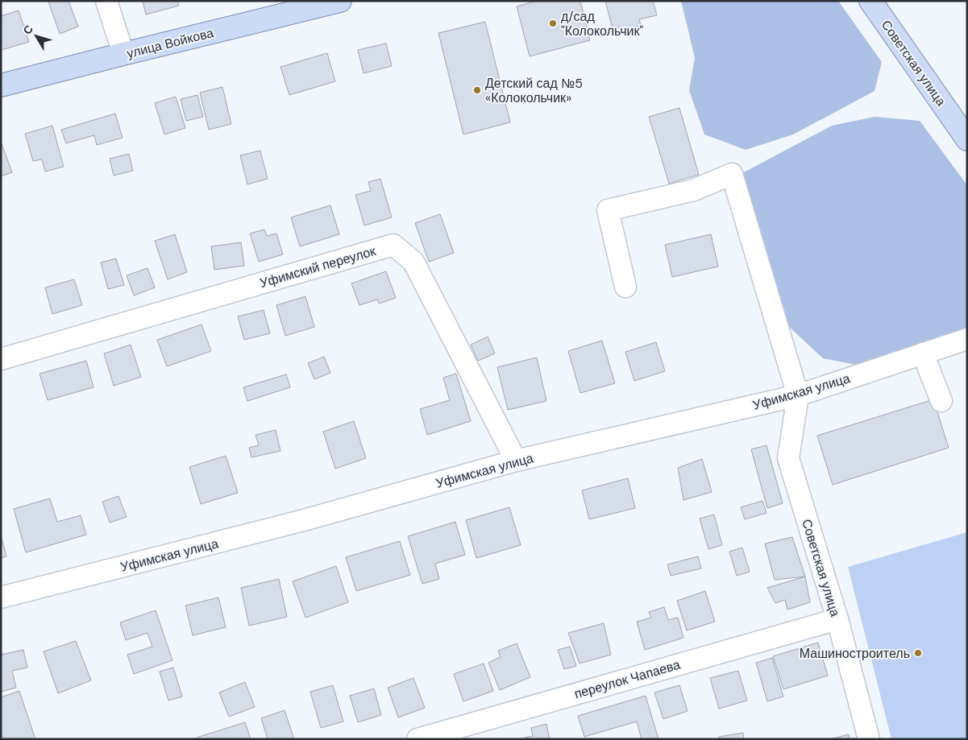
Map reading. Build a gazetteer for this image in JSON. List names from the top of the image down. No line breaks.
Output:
{"streets":{"main road":["улица Войкова","Советская улица"],"street":["Уфимский переулок","Уфимская улица","переулок Чапаева"]},"crossings":[["Советская улица","Уфимская улица"],["Советская улица","переулок Чапаева"],["Уфимский переулок","Уфимская улица"]],"places":["д/сад \"Колокольчик\"","Детский сад №5 «Колокольчик»","Машиностроитель"],"north":"top left"}
